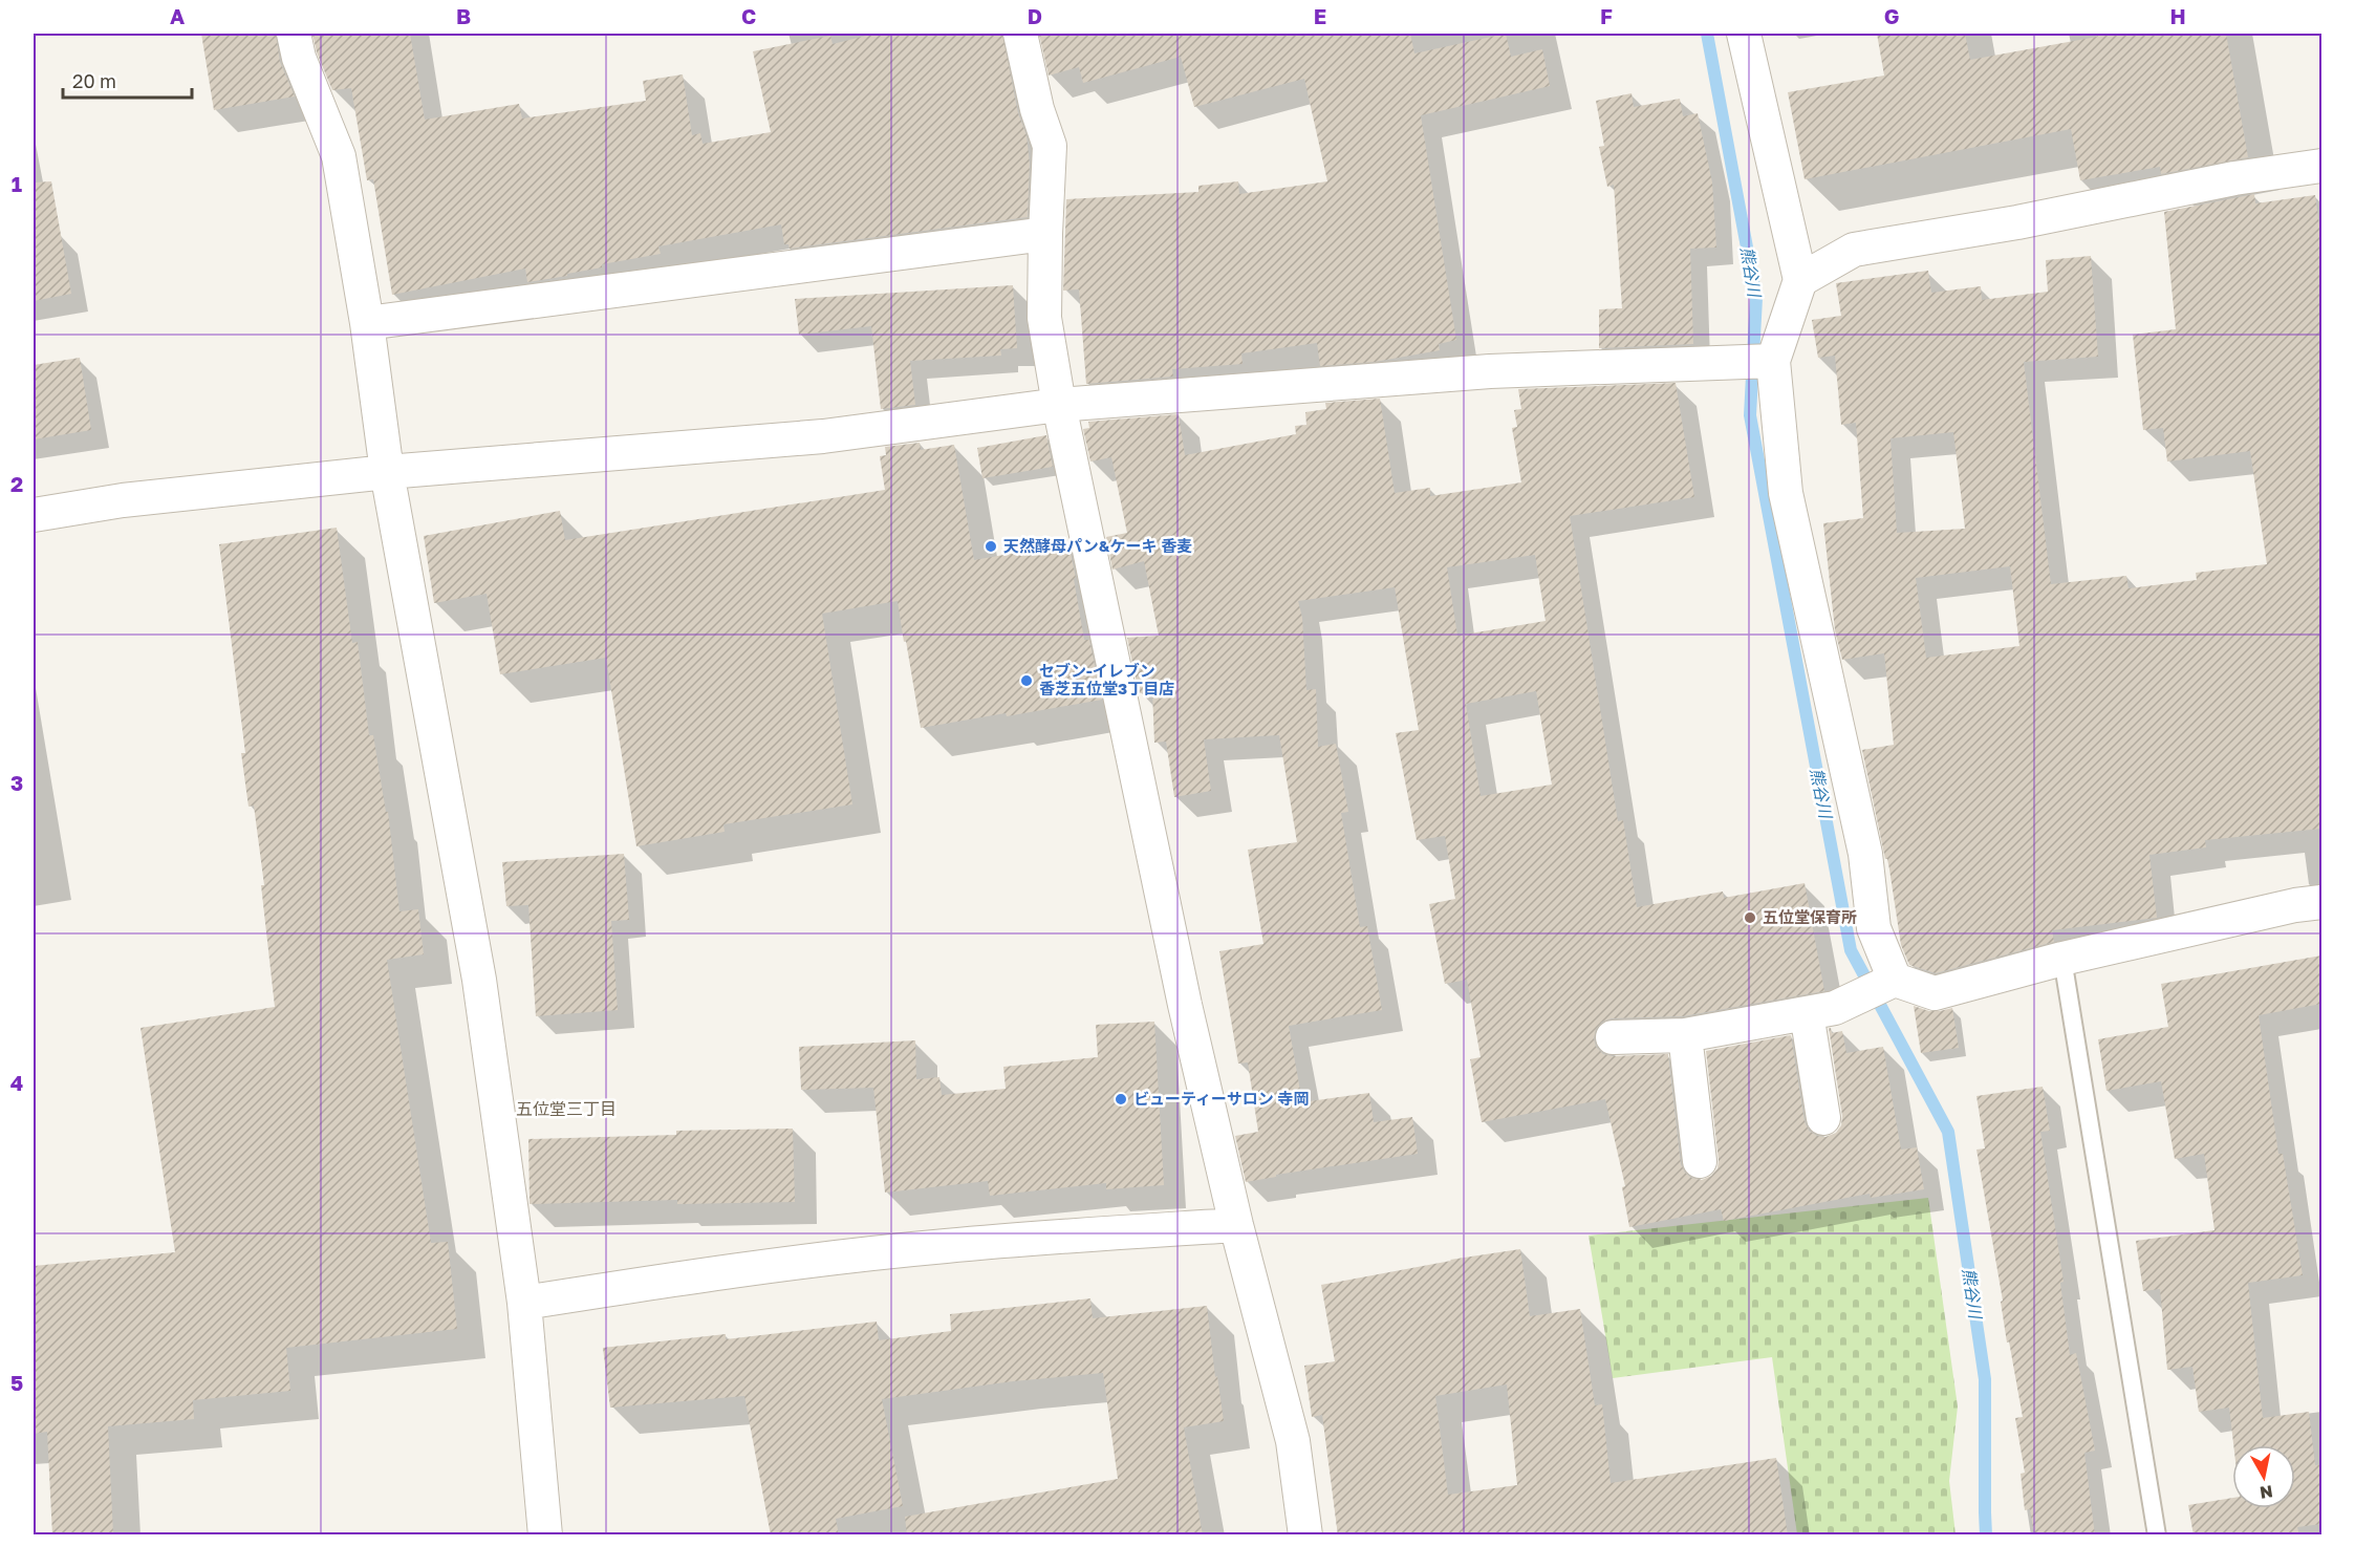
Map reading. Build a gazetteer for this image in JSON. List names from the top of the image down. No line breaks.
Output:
{"districts":["五位堂三丁目"],"water":["熊谷川"],"places":["天然酵母パン&ケーキ 香麦","セブン-イレブン 香芝五位堂3丁目店","五位堂保育所","ビューティーサロン 寺岡"],"scale_bar":"20 m","north":"bottom","grid":{"columns":["A","B","C","D","E","F","G","H"],"rows":["1","2","3","4","5"]}}
